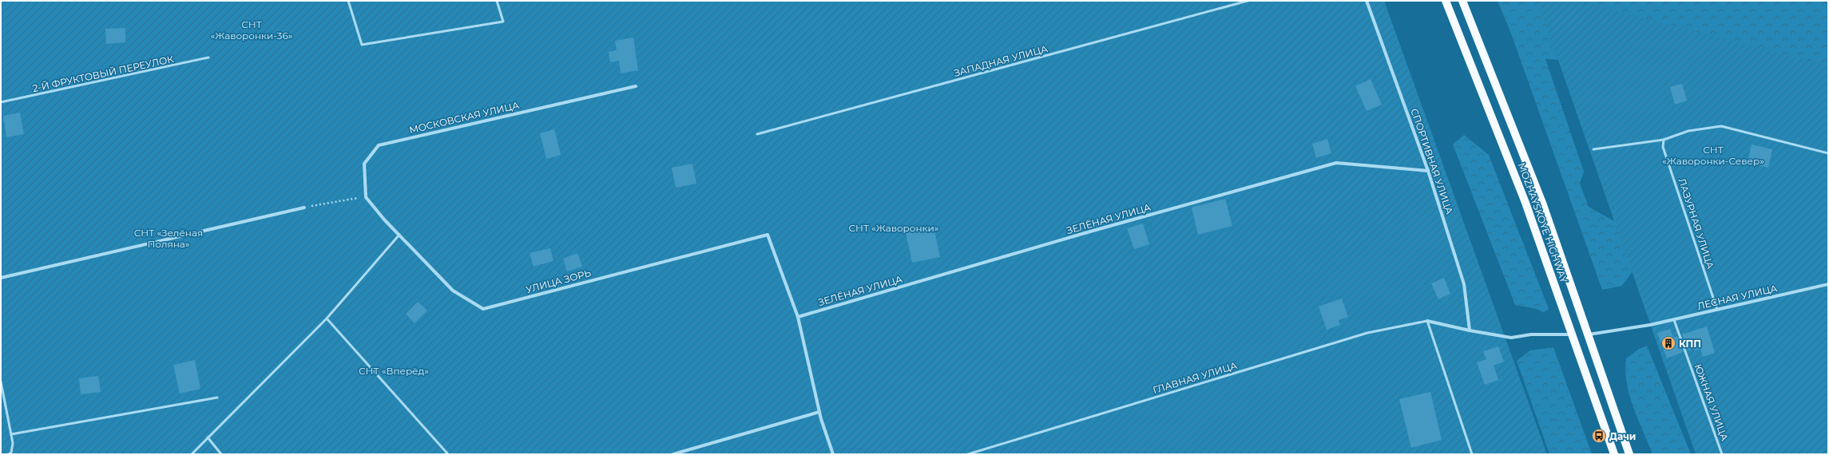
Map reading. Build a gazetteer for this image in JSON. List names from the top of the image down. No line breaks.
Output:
{"streets":{"main road":["MOZHAYSKOYE HIGHWAY"],"street":["МОСКОВСКАЯ УЛИЦА","СПОРТИВНАЯ УЛИЦА","ЗЕЛЁНАЯ УЛИЦА","УЛИЦА ЗОРЬ","ЛЕСНАЯ УЛИЦА"],"lane":["ЗАПАДНАЯ УЛИЦА","2-Й ФРУКТОВЫЙ ПЕРЕУЛОК","ЛАЗУРНАЯ УЛИЦА","ГЛАВНАЯ УЛИЦА","ЮЖНАЯ УЛИЦА"]},"crossings":[["МОСКОВСКАЯ УЛИЦА","УЛИЦА ЗОРЬ"],["СПОРТИВНАЯ УЛИЦА","ЗЕЛЁНАЯ УЛИЦА"],["ЗЕЛЁНАЯ УЛИЦА","УЛИЦА ЗОРЬ"],["MOZHAYSKOYE HIGHWAY","ЛЕСНАЯ УЛИЦА"],["ЛАЗУРНАЯ УЛИЦА","ЛЕСНАЯ УЛИЦА"],["ЛЕСНАЯ УЛИЦА","ЮЖНАЯ УЛИЦА"]],"parks":["СНТ «Жаворонки-36»","СНТ «Жаворонки-Север»","СНТ «Жаворонки»","СНТ «Зелёная Поляна»","СНТ «Вперёд»"],"places":{"building":["КПП"],"bus stop":["Дачи"]}}
